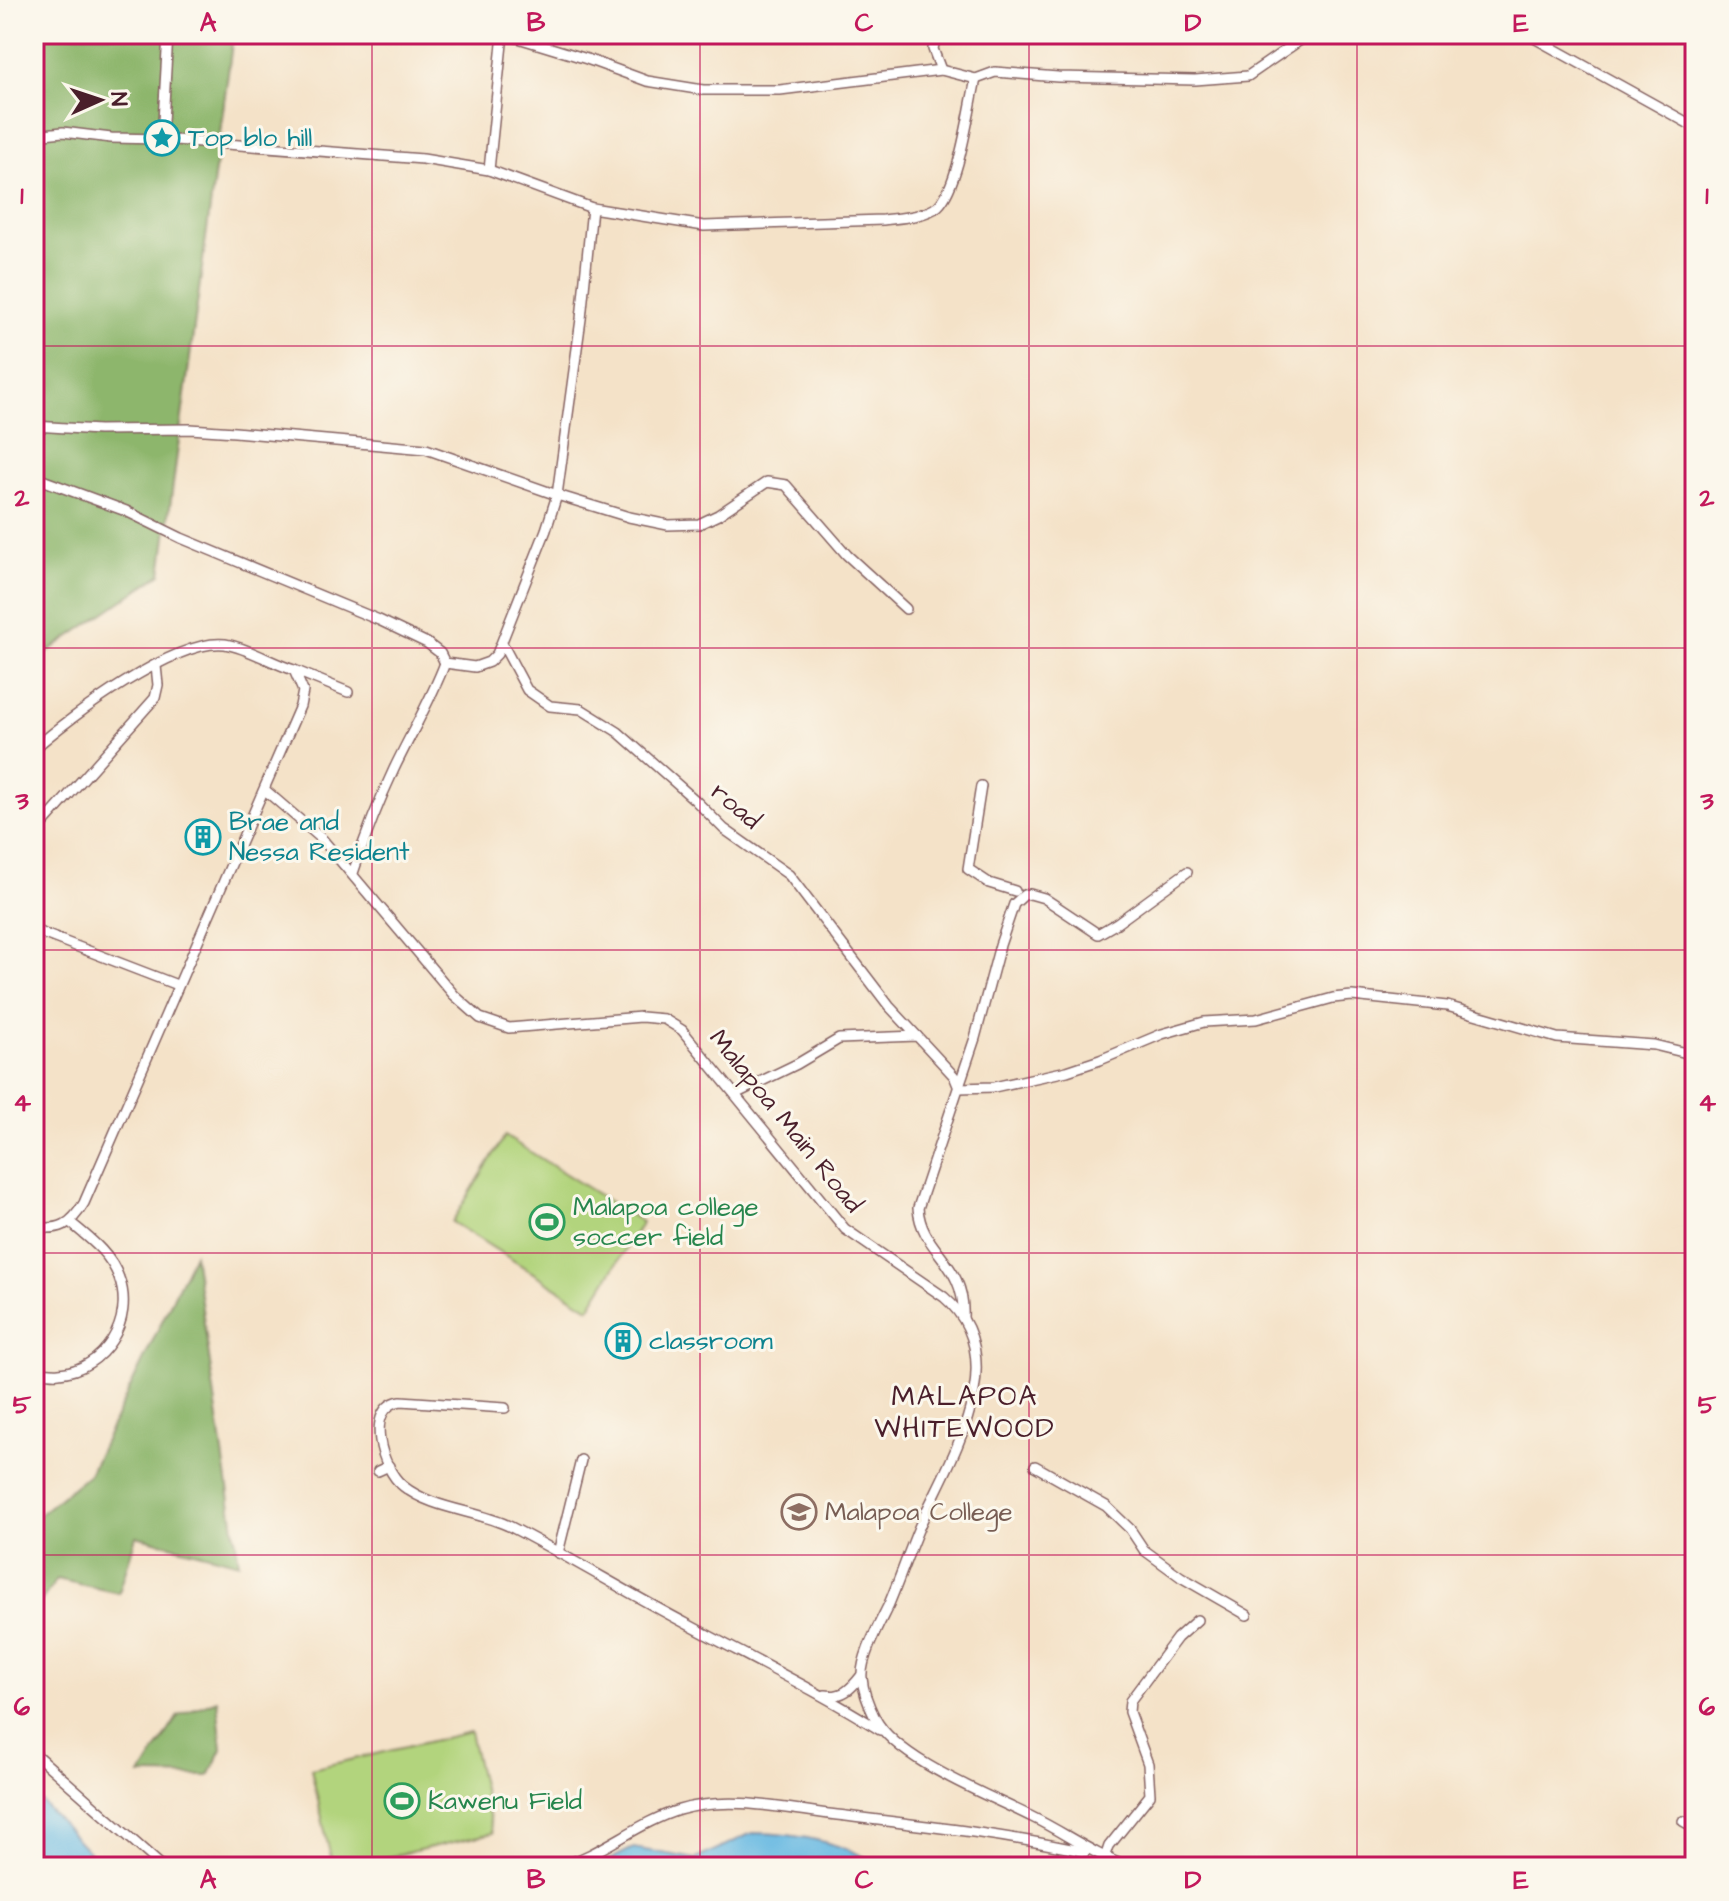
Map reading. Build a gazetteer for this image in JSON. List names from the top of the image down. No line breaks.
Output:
{"streets":{"street":["road","Malapoa Main Road"]},"districts":["MALAPOA WHITEWOOD"],"places":{"place":["Top blo hill"],"building":["Brae and Nessa Resident","classroom"],"sports":["Malapoa college soccer field","Kawenu Field"],"school or university":["Malapoa College"]},"north":"right","grid":{"columns":["A","B","C","D","E"],"rows":["1","2","3","4","5","6"]}}
